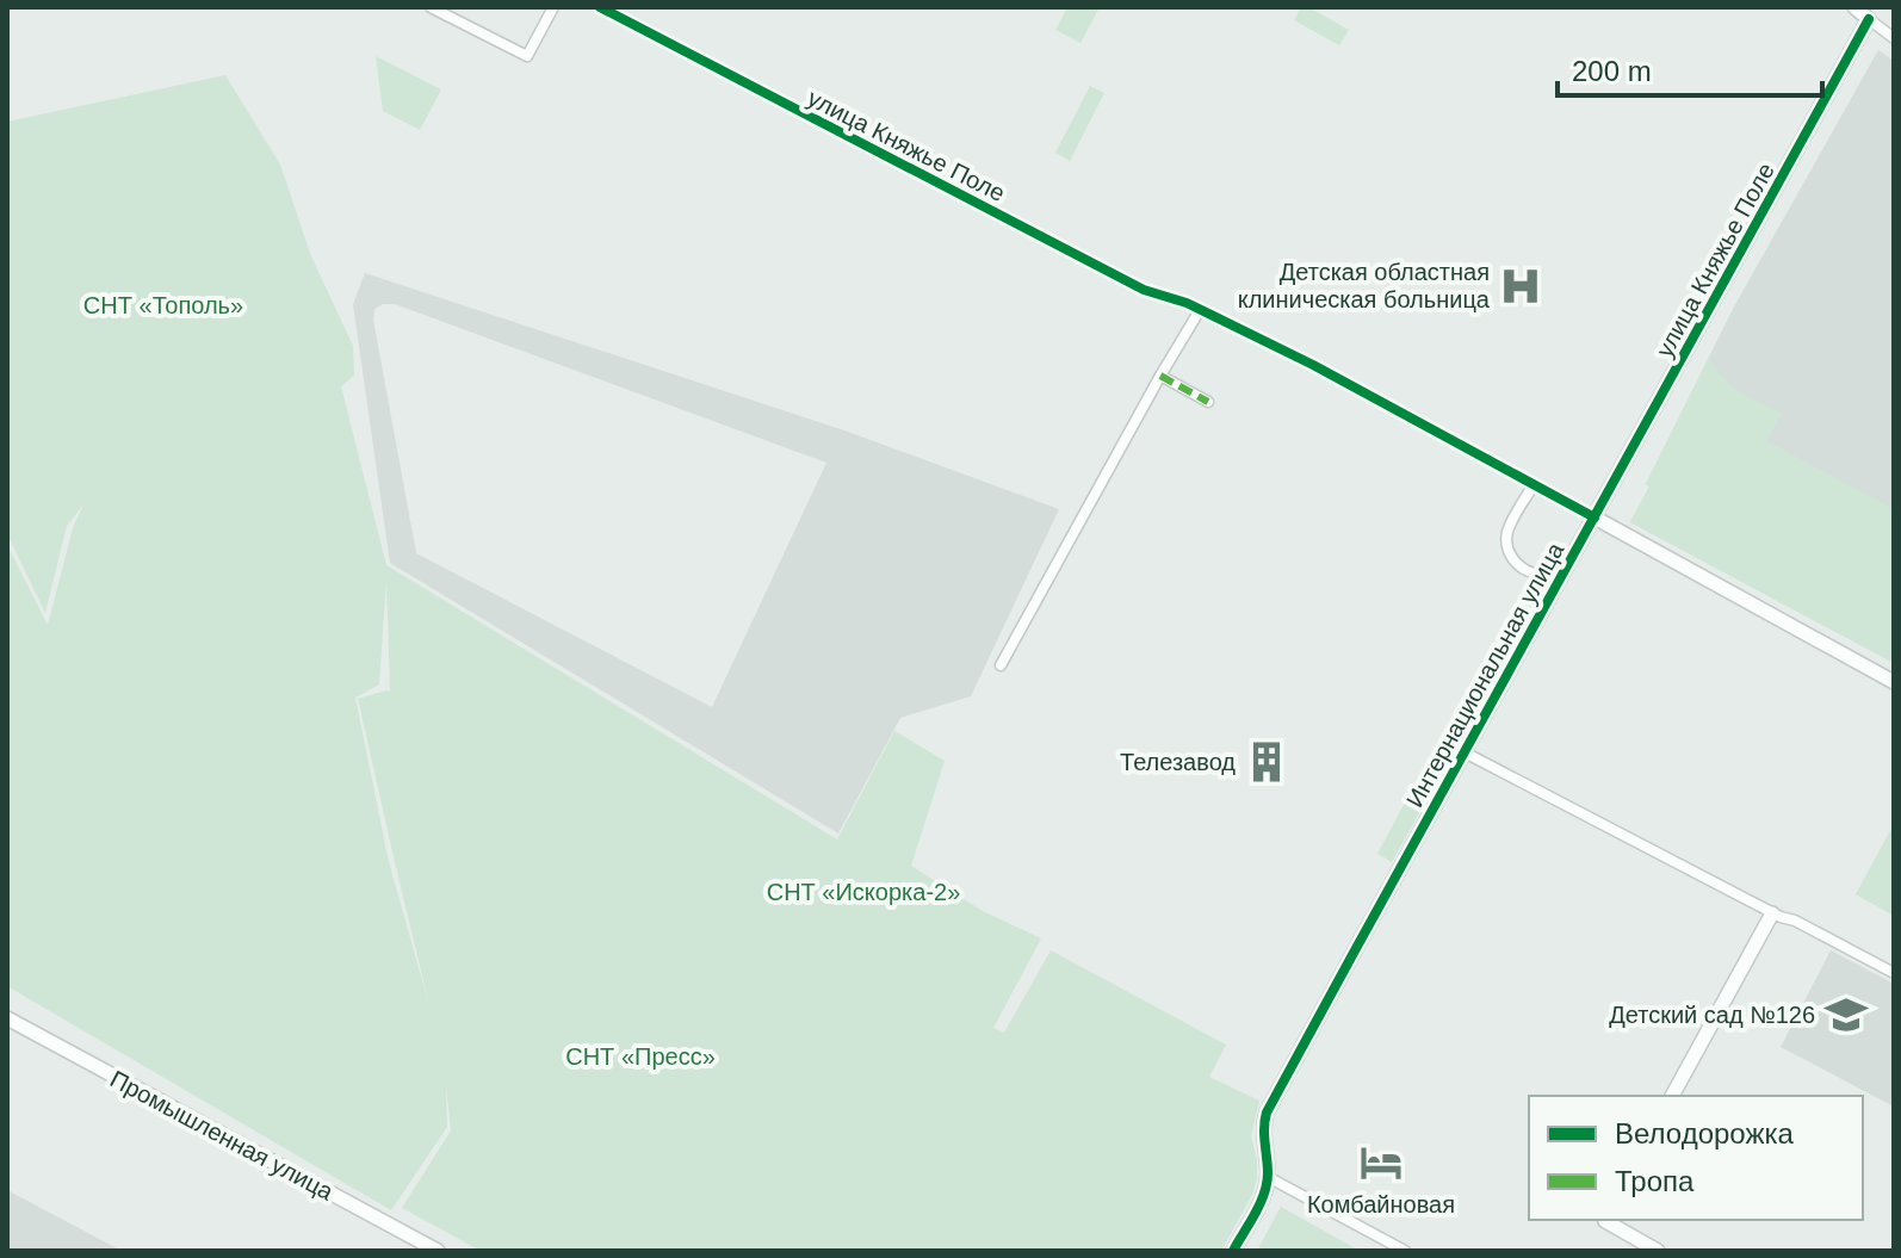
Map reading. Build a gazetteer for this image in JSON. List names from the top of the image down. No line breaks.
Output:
{"streets":{"street":["улица Княжье Поле","Интернациональная улица","Промышленная улица"]},"crossings":[["улица Княжье Поле","Интернациональная улица"]],"parks":["СНТ «Тополь»","СНТ «Искорка-2»","СНТ «Пресс»"],"places":{"hospital":["Детская областная клиническая больница"],"building":["Телезавод"],"school or university":["Детский сад №126"],"hotel":["Комбайновая"]},"legend":["Велодорожка","Тропа"],"scale_bar":"200 m"}
